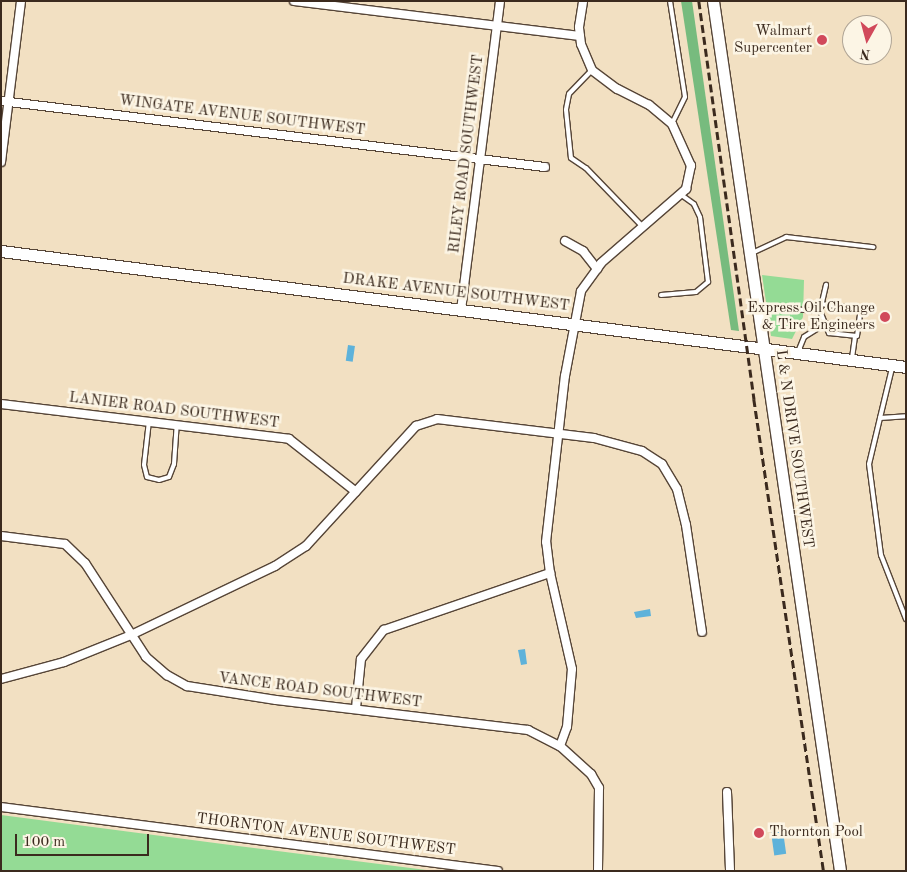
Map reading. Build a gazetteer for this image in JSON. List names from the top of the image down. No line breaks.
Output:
{"streets":{"street":["WINGATE AVENUE SOUTHWEST","RILEY ROAD SOUTHWEST","DRAKE AVENUE SOUTHWEST","LANIER ROAD SOUTHWEST","L & N DRIVE SOUTHWEST","VANCE ROAD SOUTHWEST","THORNTON AVENUE SOUTHWEST"]},"crossings":[["WINGATE AVENUE SOUTHWEST","RILEY ROAD SOUTHWEST"],["RILEY ROAD SOUTHWEST","DRAKE AVENUE SOUTHWEST"],["DRAKE AVENUE SOUTHWEST","L & N DRIVE SOUTHWEST"]],"places":["Walmart Supercenter","Express Oil Change & Tire Engineers","Thornton Pool"],"scale_bar":"100 m","north":"bottom"}
